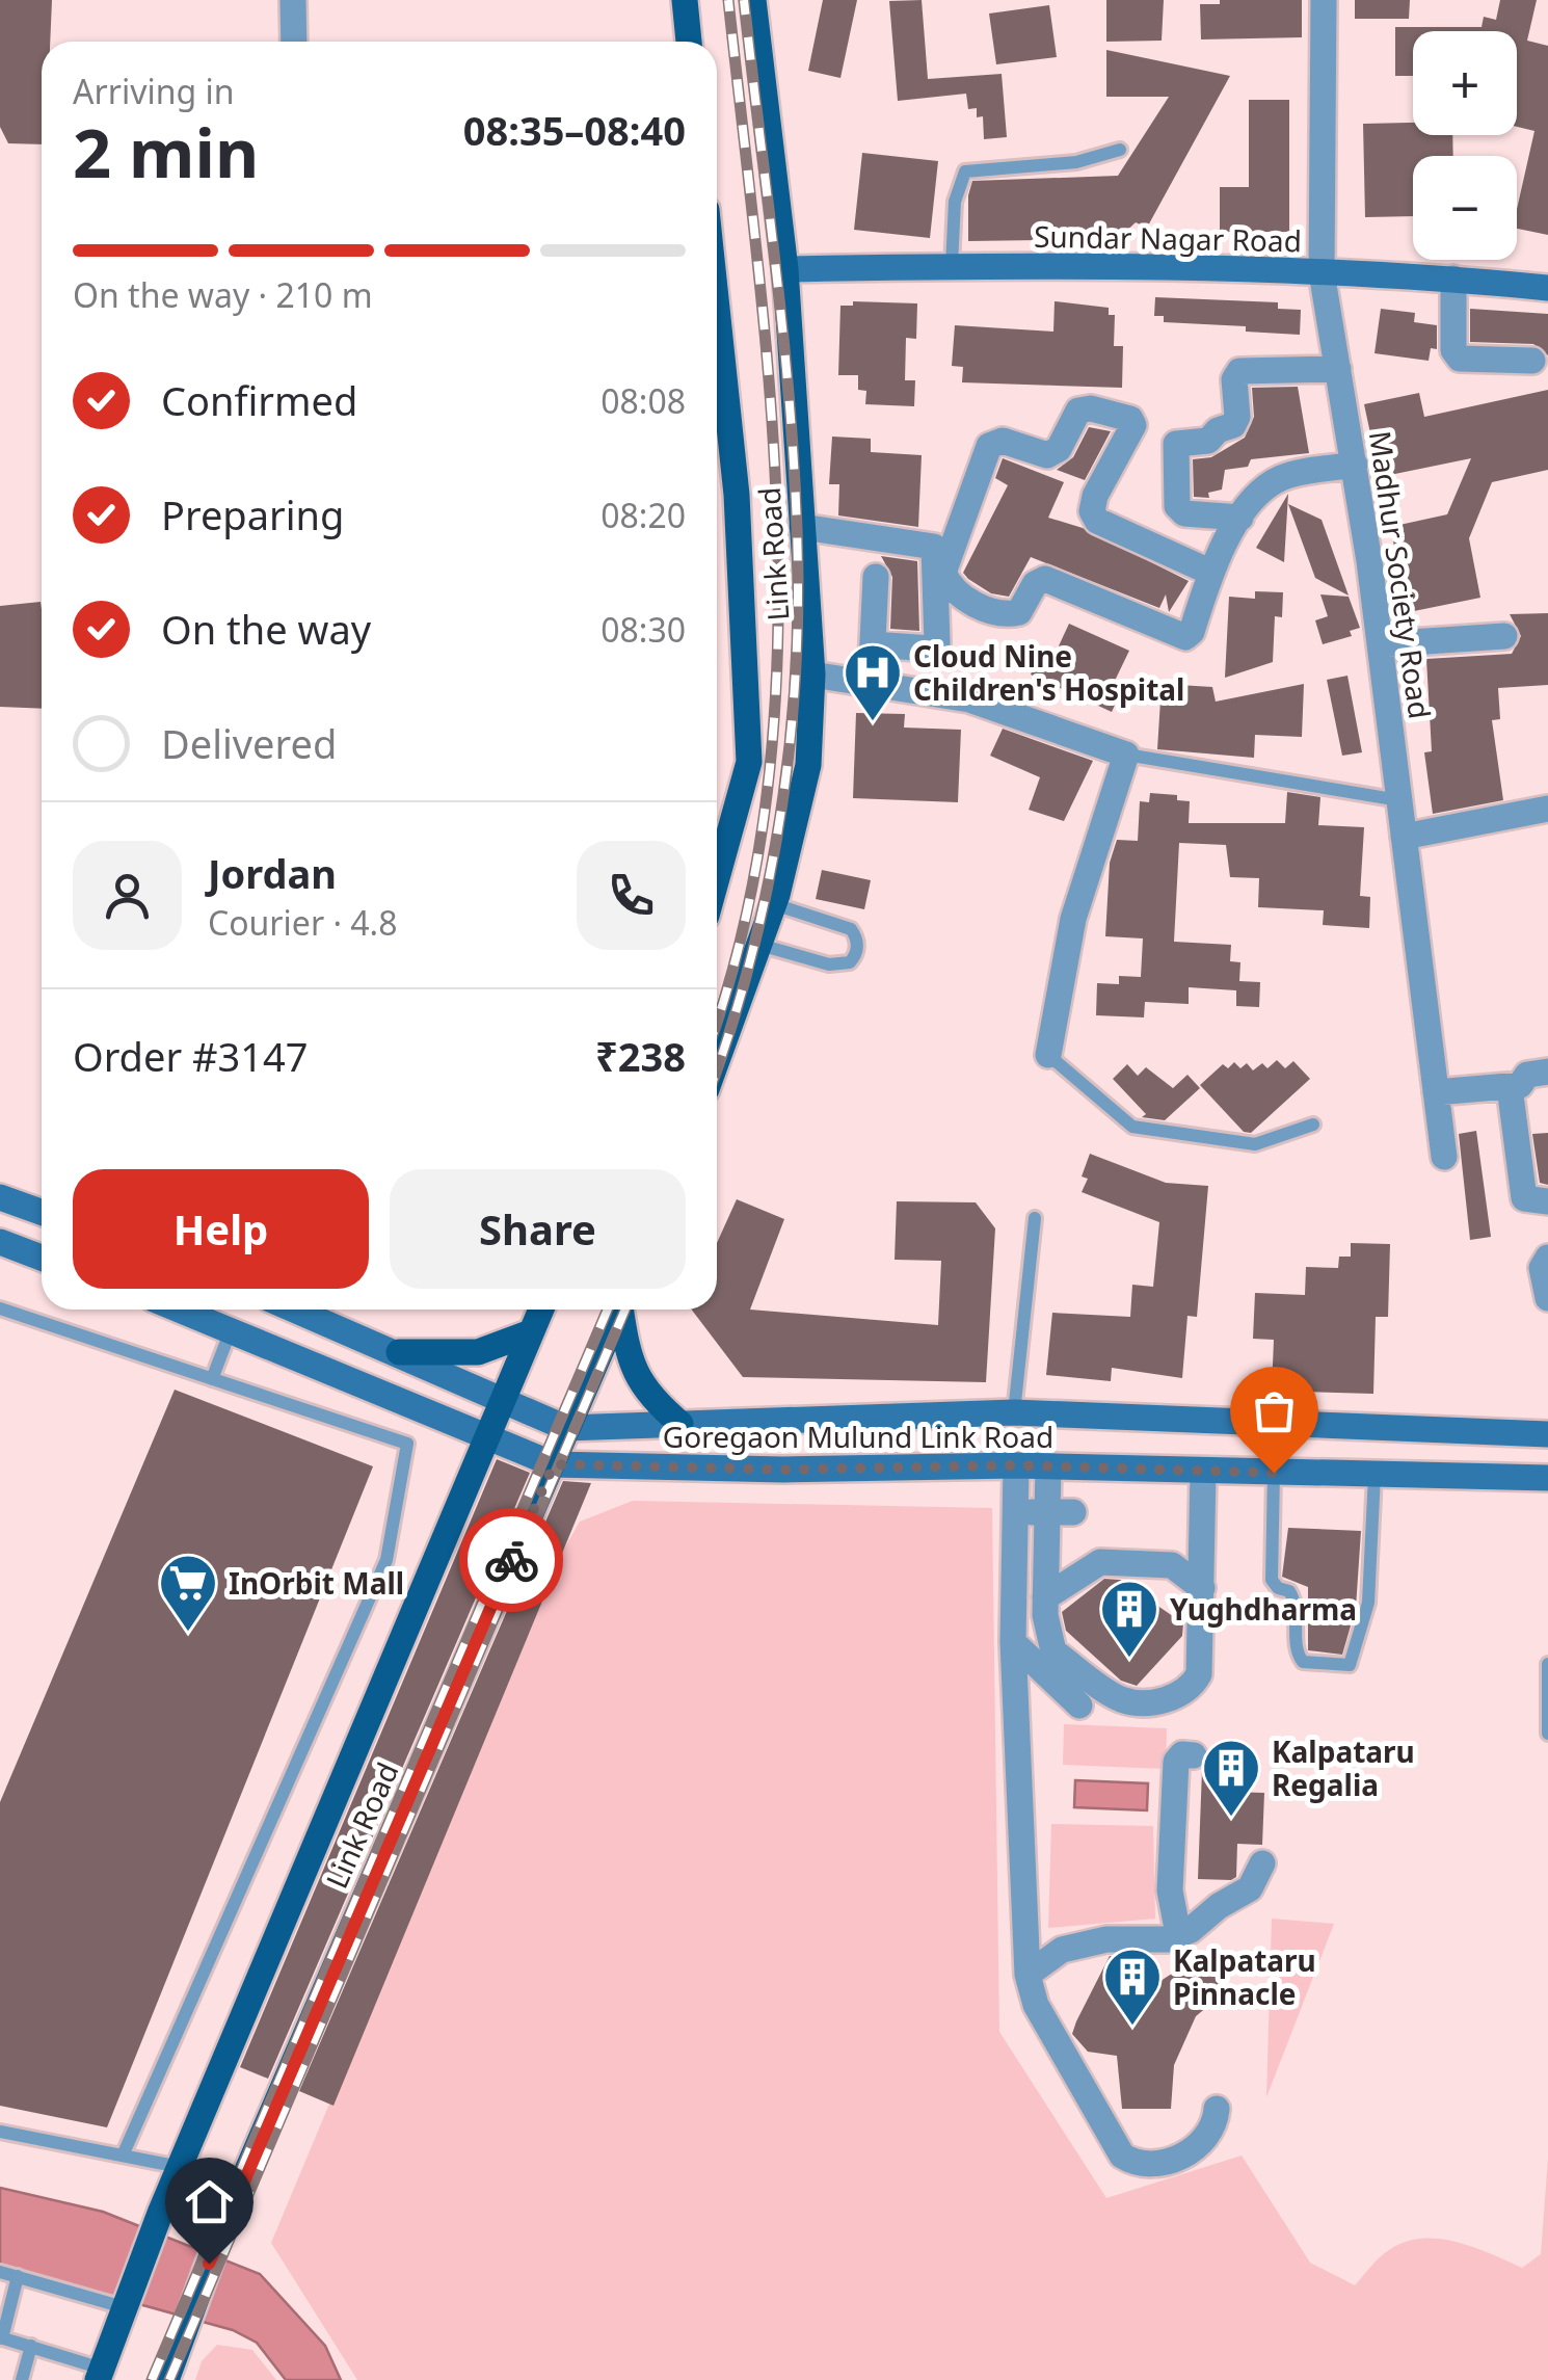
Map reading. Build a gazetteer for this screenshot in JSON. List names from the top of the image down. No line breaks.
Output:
{"streets":{"main road":["Sundar Nagar Road","Link Road","Goregaon Mulund Link Road"],"street":["Madhur Society Road"]},"crossings":[["Sundar Nagar Road","Link Road"],["Sundar Nagar Road","Madhur Society Road"],["Link Road","Goregaon Mulund Link Road"]],"places":{"hospital":["Cloud Nine Children's Hospital"],"supermarket":["InOrbit Mall"],"building":["Yughdharma","Kalpataru Regalia","Kalpataru Pinnacle"]},"page":{"map_buttons":["+","−"],"heading":["2 min","Arriving in","08:35–08:40"],"panel":["Jordan","Courier · 4.8","Order #3147","₹238"],"bar":"On the way · 210 m","list":[["Confirmed","08:08"],["Preparing","08:20"],["On the way","08:30"],"Delivered"],"buttons":["Help","Share"]}}
